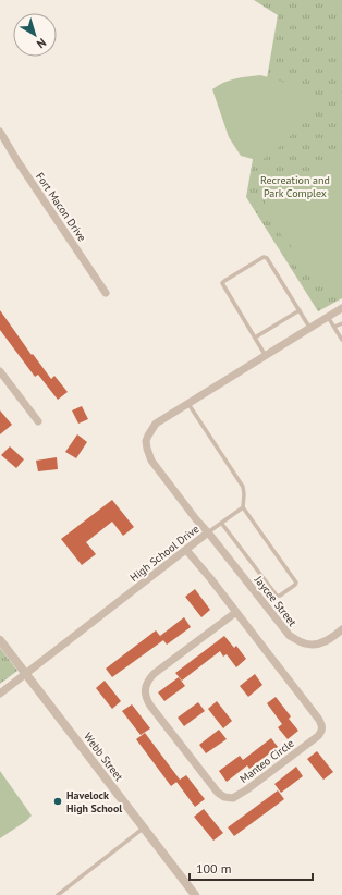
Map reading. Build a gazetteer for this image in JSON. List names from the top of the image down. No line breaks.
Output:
{"streets":{"street":["Fort Macon Drive","High School Drive","Jaycee Street","Webb Street","Manteo Circle"]},"crossings":[["High School Drive","Jaycee Street"],["High School Drive","Webb Street"],["High School Drive","Manteo Circle"]],"parks":["Recreation and Park Complex"],"places":["Havelock High School"],"scale_bar":"100 m","north":"bottom right"}
